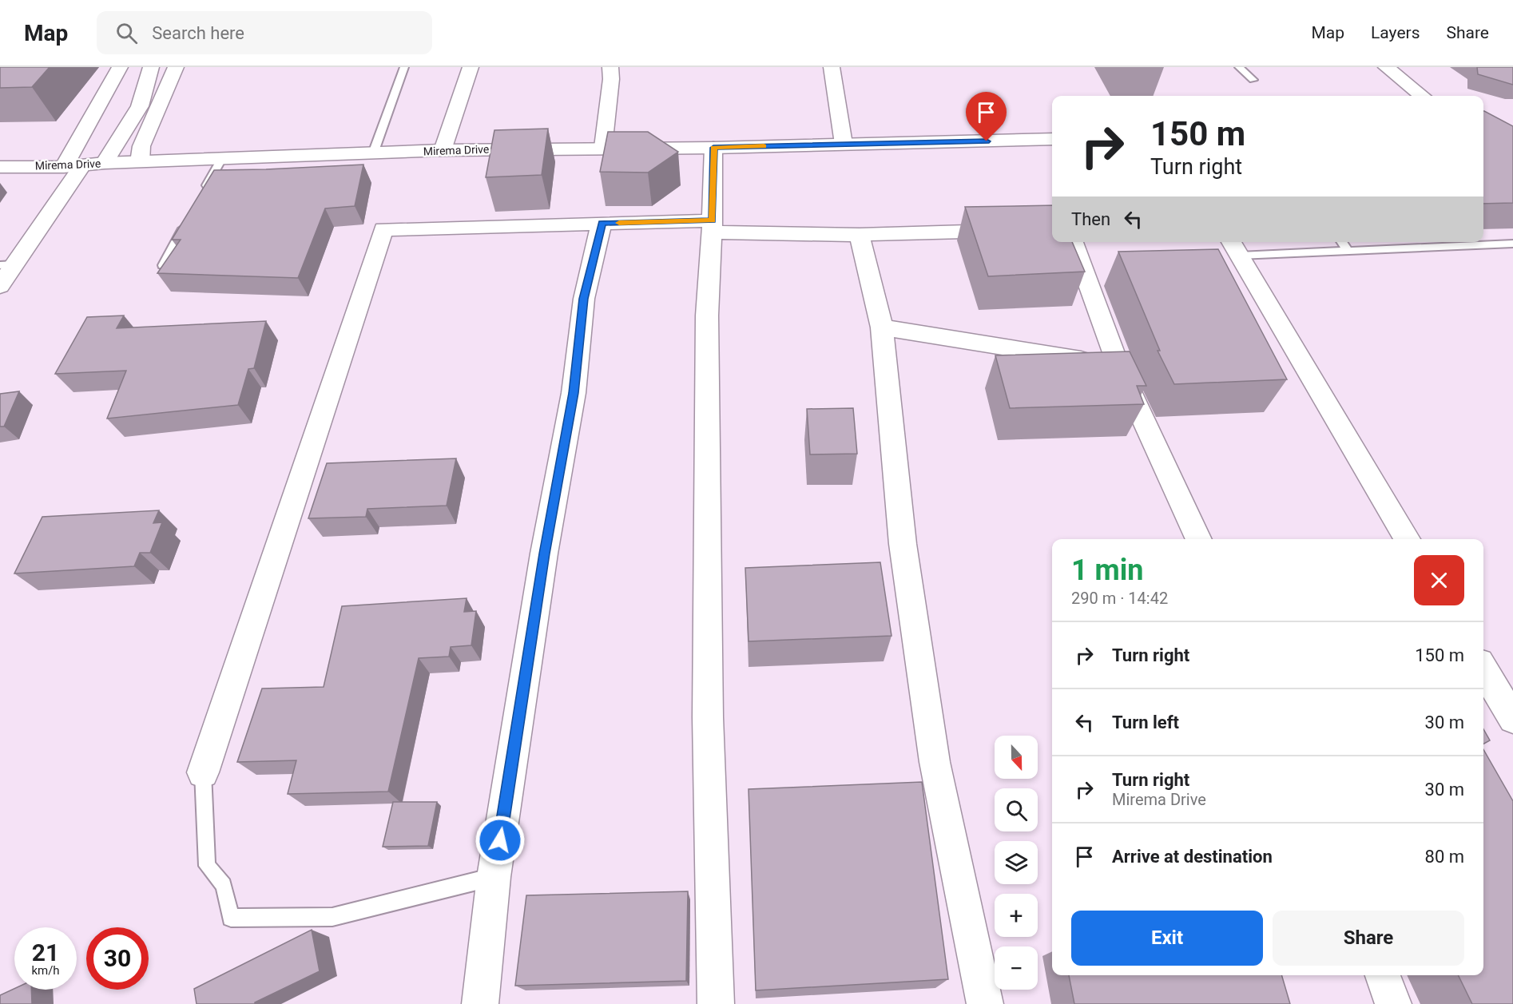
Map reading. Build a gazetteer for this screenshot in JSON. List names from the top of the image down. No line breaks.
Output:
{"streets":{"street":["Mirema Drive"]},"north":"bottom","page":{"header":"Map","search":"Search here","nav":["Map","Layers","Share"],"turn":["150 m","Turn right"],"then":"Then","heading":["1 min","290 m · 14:42"],"list":[{"name":"Turn right","value":"150 m"},{"name":"Turn left","value":"30 m"},{"name":"Turn right","note":"Mirema Drive","value":"30 m"},{"name":"Arrive at destination","value":"80 m"}],"map_buttons":["+","−"],"buttons":["Exit","Share"],"speed":"21 km/h","limit":"30"}}
